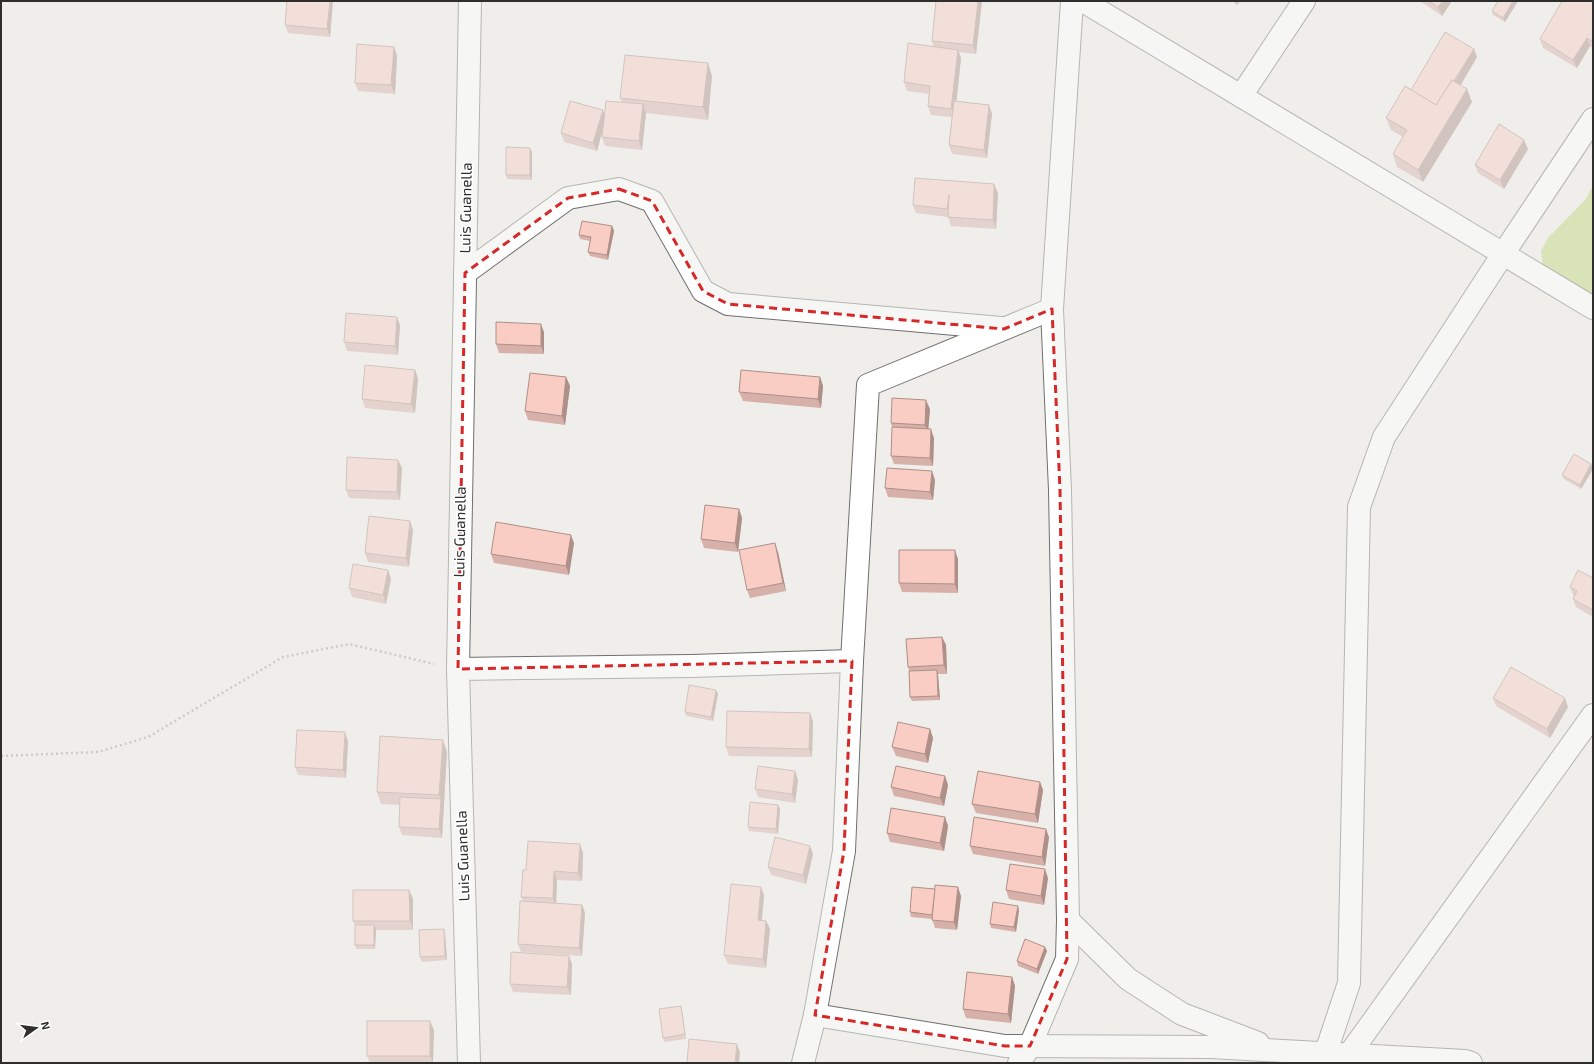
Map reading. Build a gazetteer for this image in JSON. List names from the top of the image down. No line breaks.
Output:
{"streets":{"street":["Luis Guanella"]},"north":"right"}
